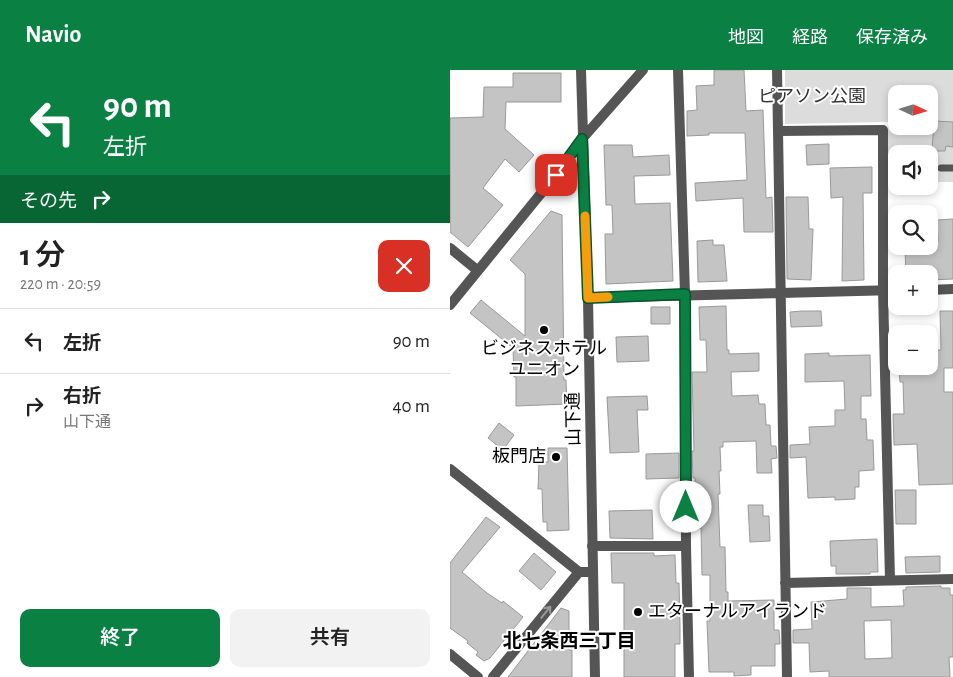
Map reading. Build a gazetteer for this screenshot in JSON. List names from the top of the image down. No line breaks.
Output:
{"streets":{"street":["山下通"]},"districts":["北七条西三丁目"],"parks":["ピアソン公園"],"places":["ビジネスホテル ユニオン","板門店","エターナルアイランド"],"north":"right","page":{"header":"Navio","nav":["地図","経路","保存済み"],"turn":["90 m","左折"],"map_buttons":["+","−"],"then":"その先","heading":["1 分","220 m · 20:59"],"list":[{"name":"左折","value":"90 m"},{"name":"右折","note":"山下通","value":"40 m"}],"buttons":["終了","共有"]}}
